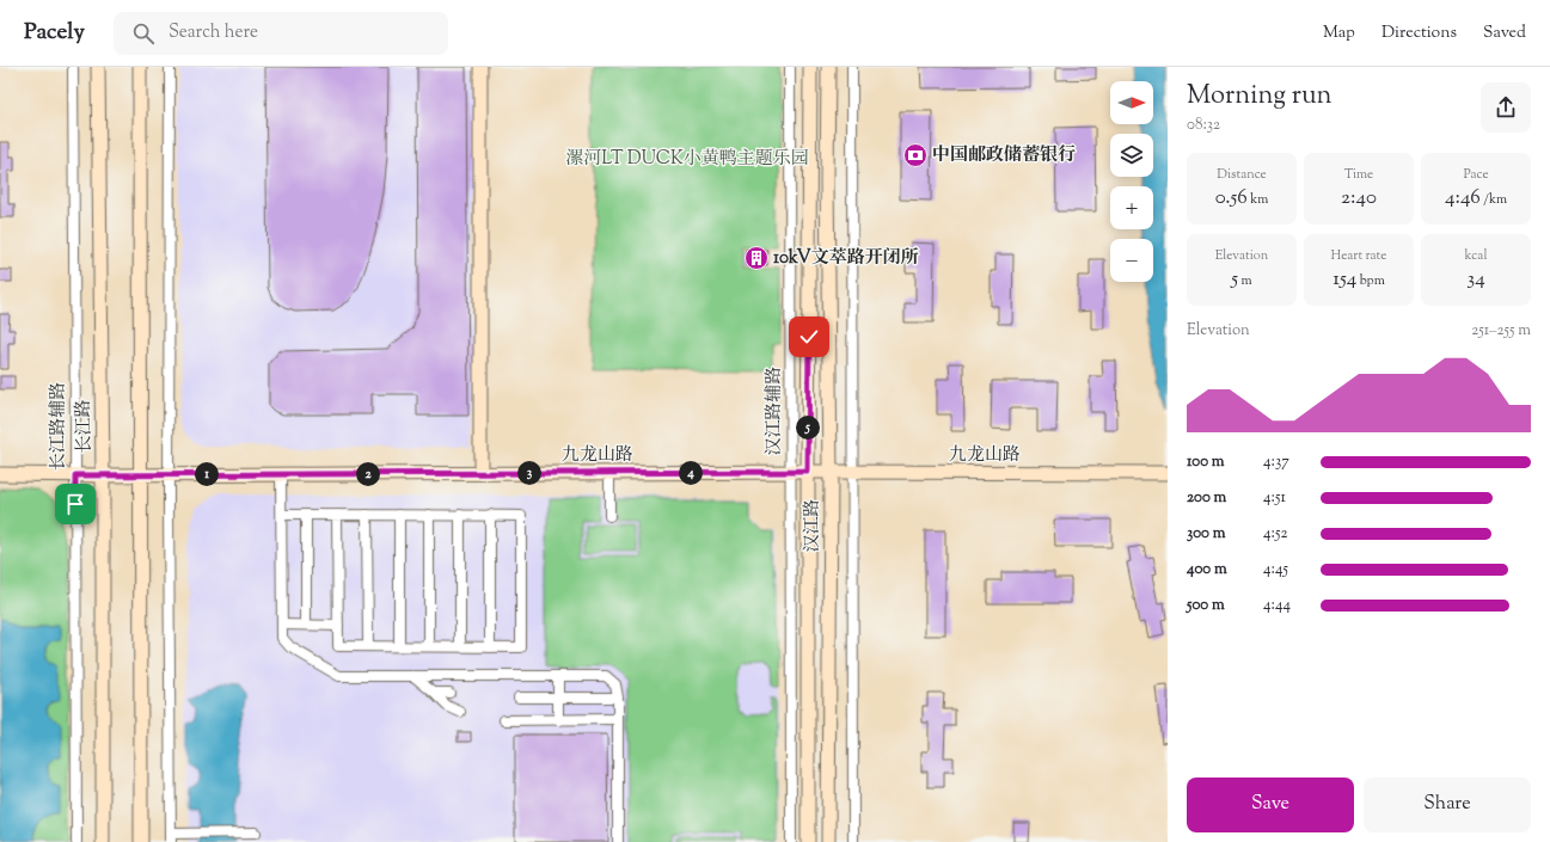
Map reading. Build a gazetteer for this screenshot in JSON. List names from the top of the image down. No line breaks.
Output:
{"streets":{"street":["汉江路辅路","长江路辅路","长江路","九龙山路","汉江路"]},"crossings":[["汉江路辅路","九龙山路"],["长江路辅路","九龙山路"],["长江路","九龙山路"],["九龙山路","汉江路"]],"parks":["漯河LT DUCK小黄鸭主题乐园"],"places":{"bank":["中国邮政储蓄银行"],"building":["10kV文萃路开闭所"]},"north":"right","page":{"header":"Pacely","search":"Search here","nav":["Map","Directions","Saved"],"heading":["Morning run","08:32"],"map_buttons":["+","−"],"stats":[["Distance","0.56 km"],["Time","2:40"],["Pace","4:46 /km"],["Elevation","5 m"],["Heart rate","154 bpm"],["kcal","34"]],"chart":["Elevation","251–255 m"],"pins":["5","3","4","1","2"],"list":[{"name":"100 m","note":"4:37"},{"name":"200 m","note":"4:51"},{"name":"300 m","note":"4:52"},{"name":"400 m","note":"4:45"},{"name":"500 m","note":"4:44"}],"buttons":["Save","Share"]}}
